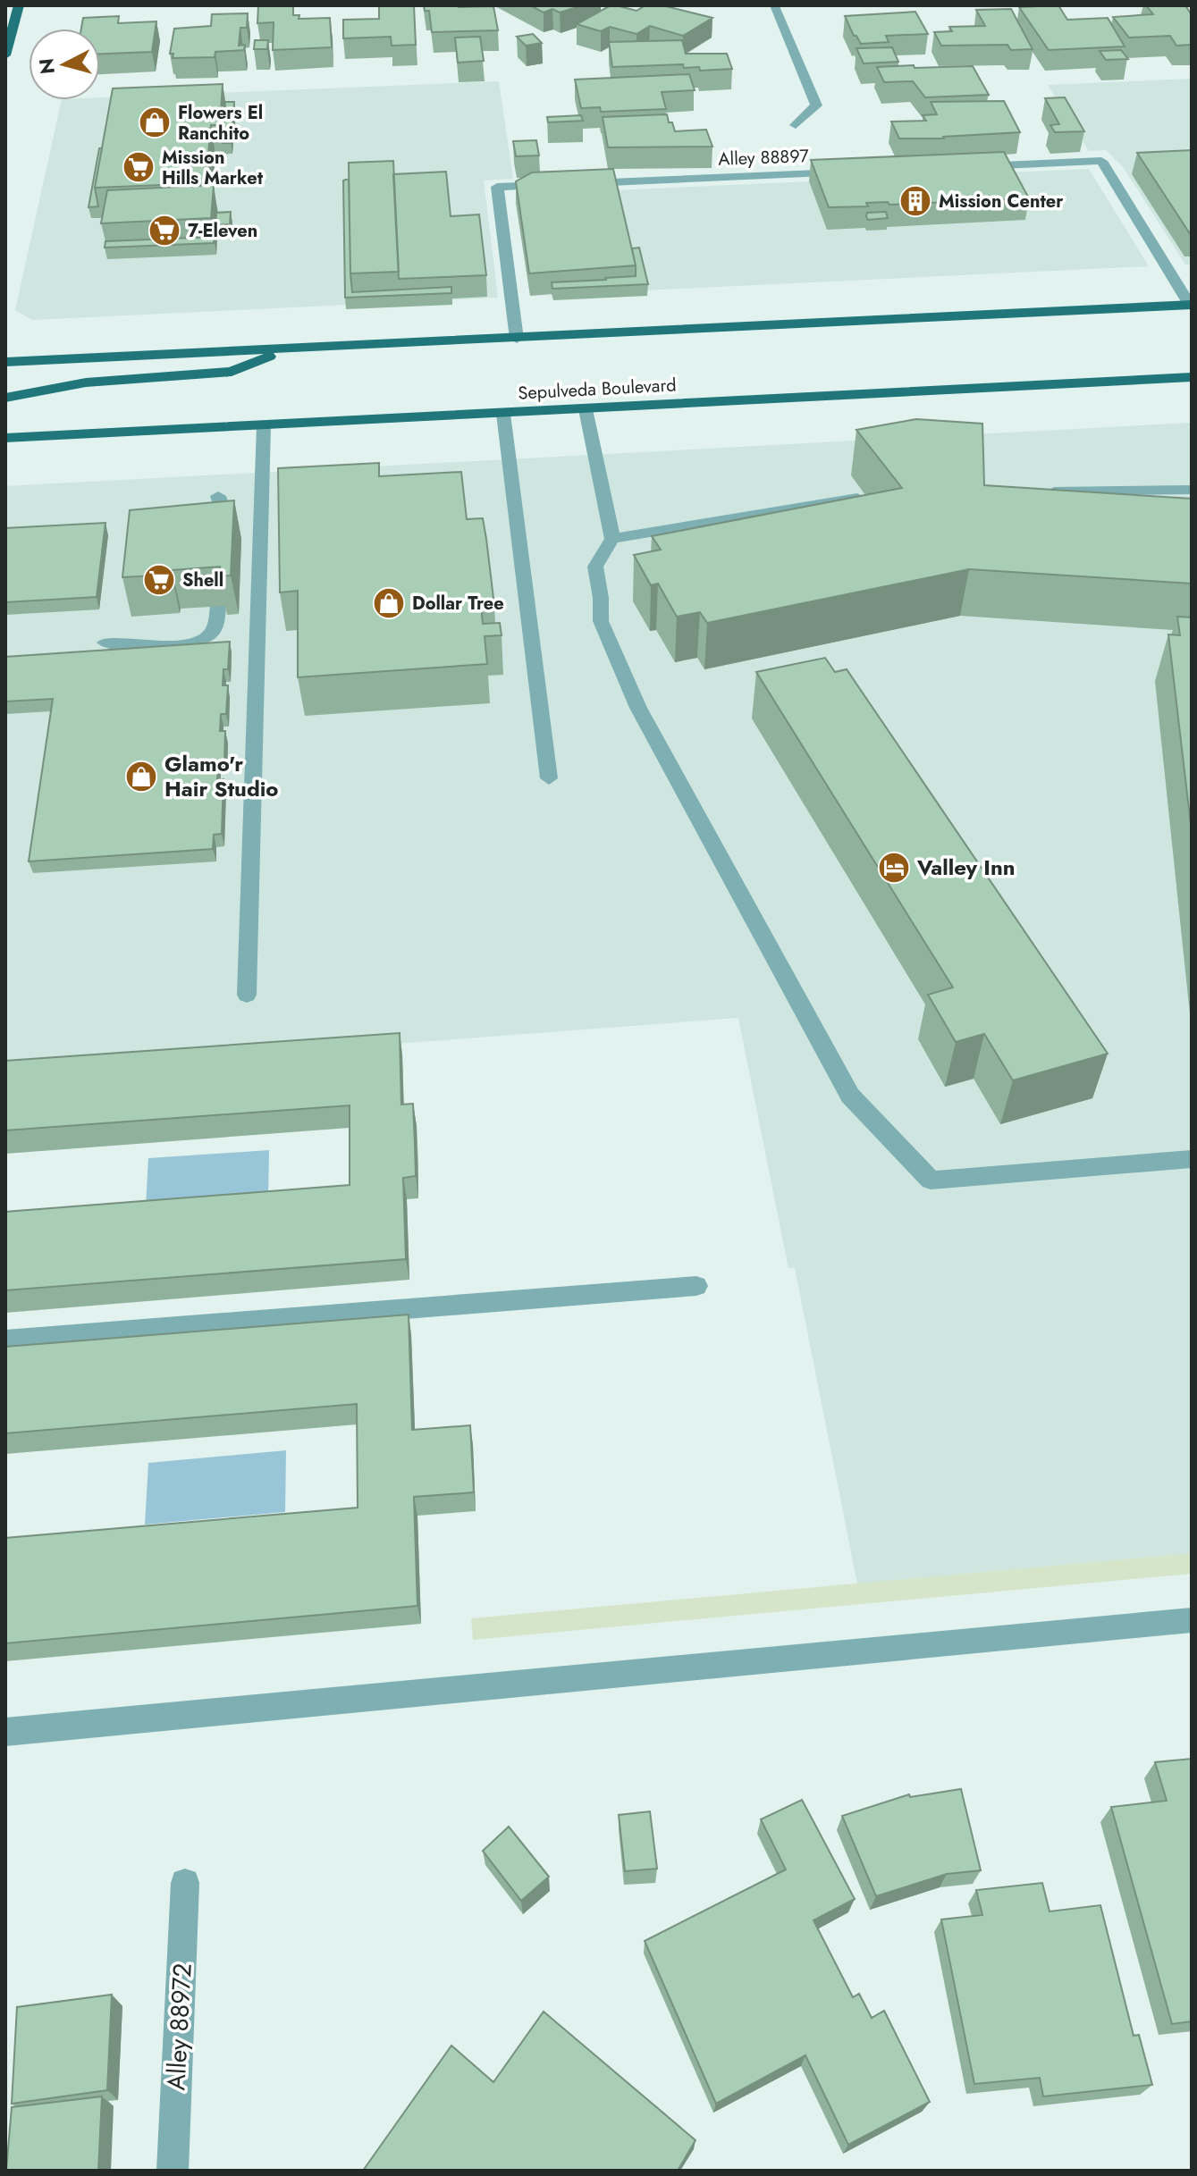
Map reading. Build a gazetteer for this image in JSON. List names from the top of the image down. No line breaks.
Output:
{"streets":{"main road":["Sepulveda Boulevard"],"street":["Alley 88897","Alley 88972"]},"places":{"shop":["Flowers El Ranchito","Dollar Tree","Glamo'r Hair Studio"],"supermarket":["Mission Hills Market","7-Eleven","Shell"],"building":["Mission Center"],"hotel":["Valley Inn"]},"north":"left"}
